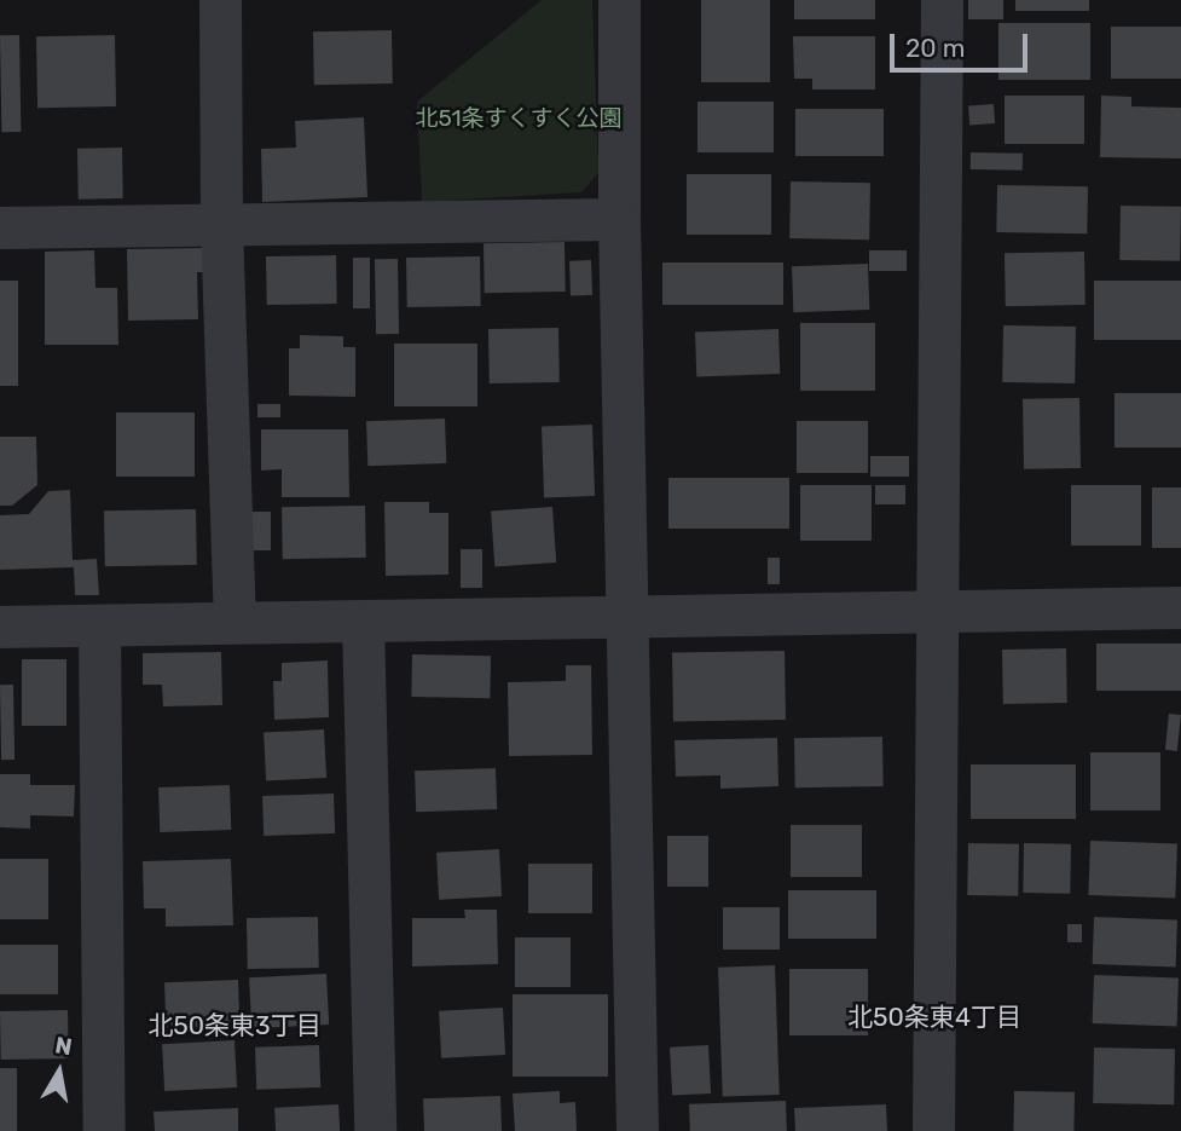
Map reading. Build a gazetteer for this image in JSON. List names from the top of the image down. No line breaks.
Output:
{"districts":["北50条東4丁目","北50条東3丁目"],"parks":["北51条すくすく公園"],"scale_bar":"20 m","north":"top"}
